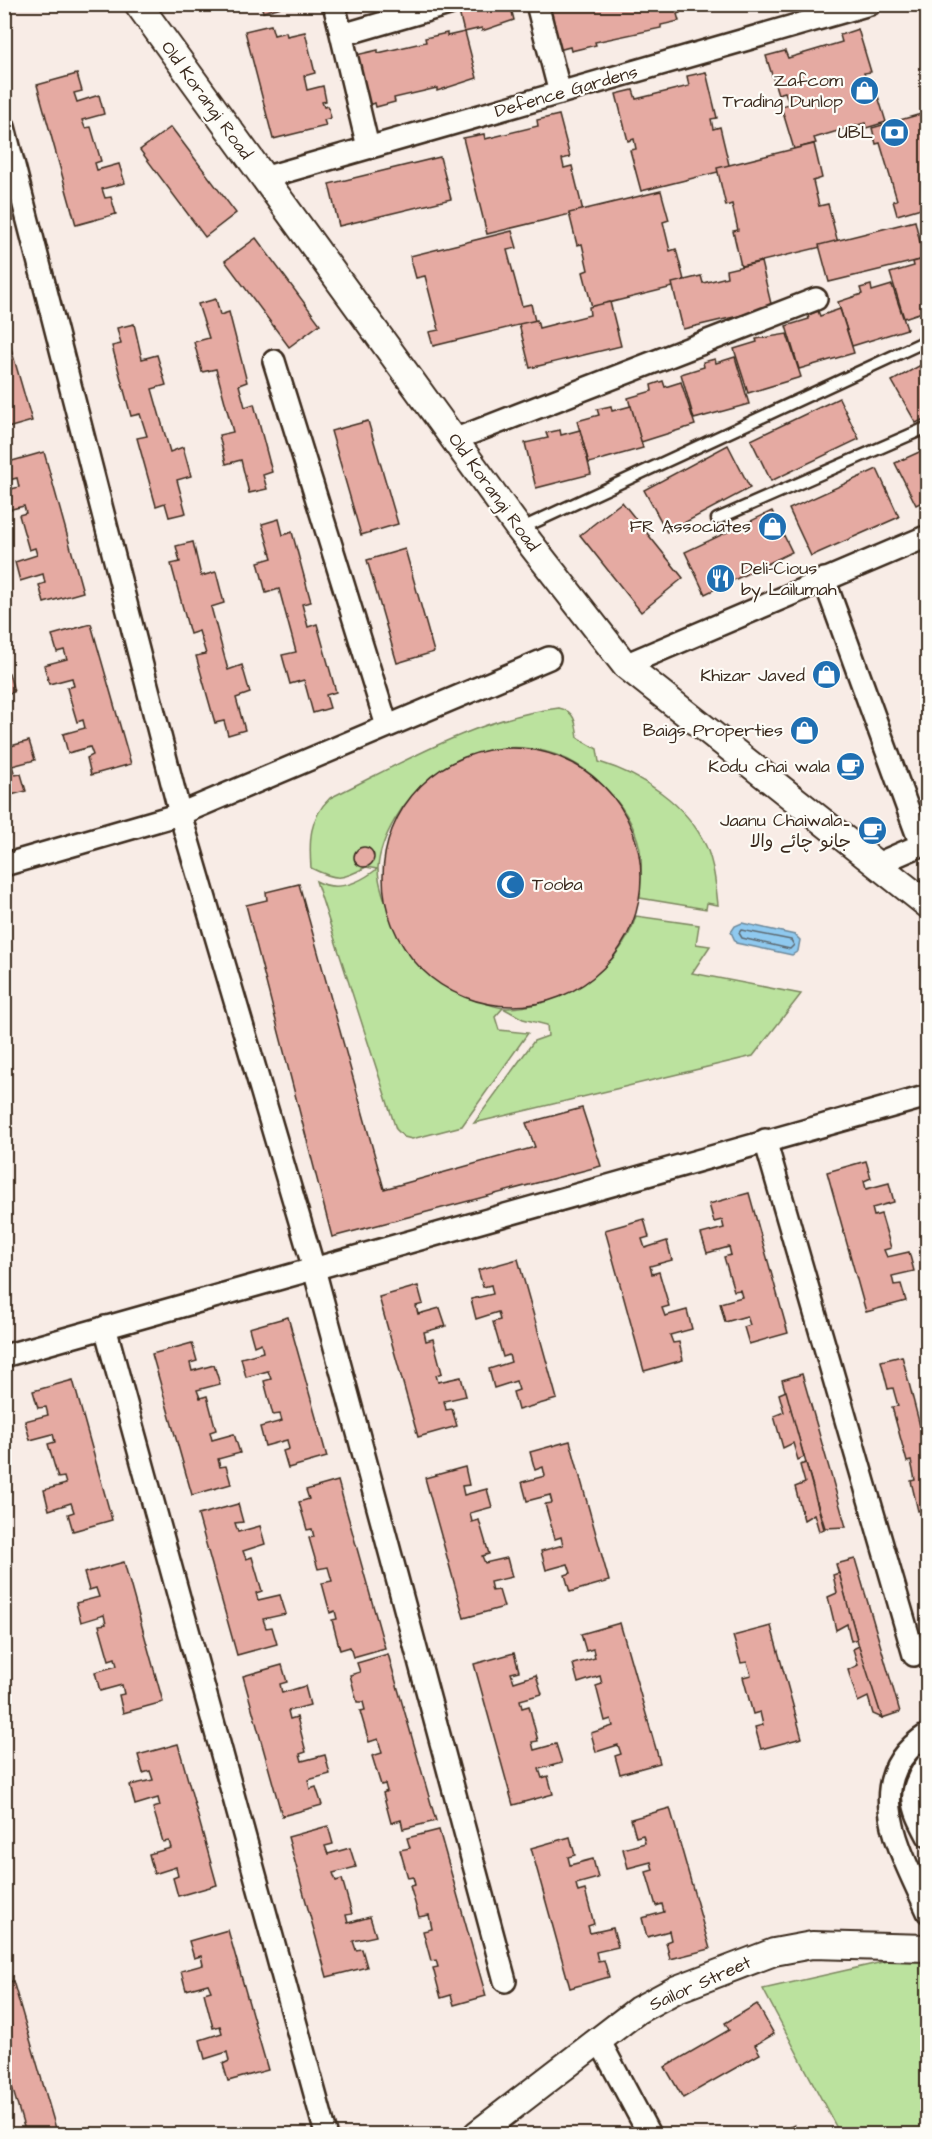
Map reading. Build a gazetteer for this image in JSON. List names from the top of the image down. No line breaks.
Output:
{"streets":{"street":["Defence Gardens","Old Korangi Road","Sailor Street"]},"crossings":[["Defence Gardens","Old Korangi Road"]],"places":{"shop":["Zafcom Trading Dunlop","FR Associates","Khizar Javed","Baigs Properties"],"bank":["UBL"],"restaurant":["Deli-Cious by Lailumah"],"cafe":["Kodu chai wala","Jaanu Chaiwala۔ جانو چائے والا"],"mosque":["Tooba"]}}
